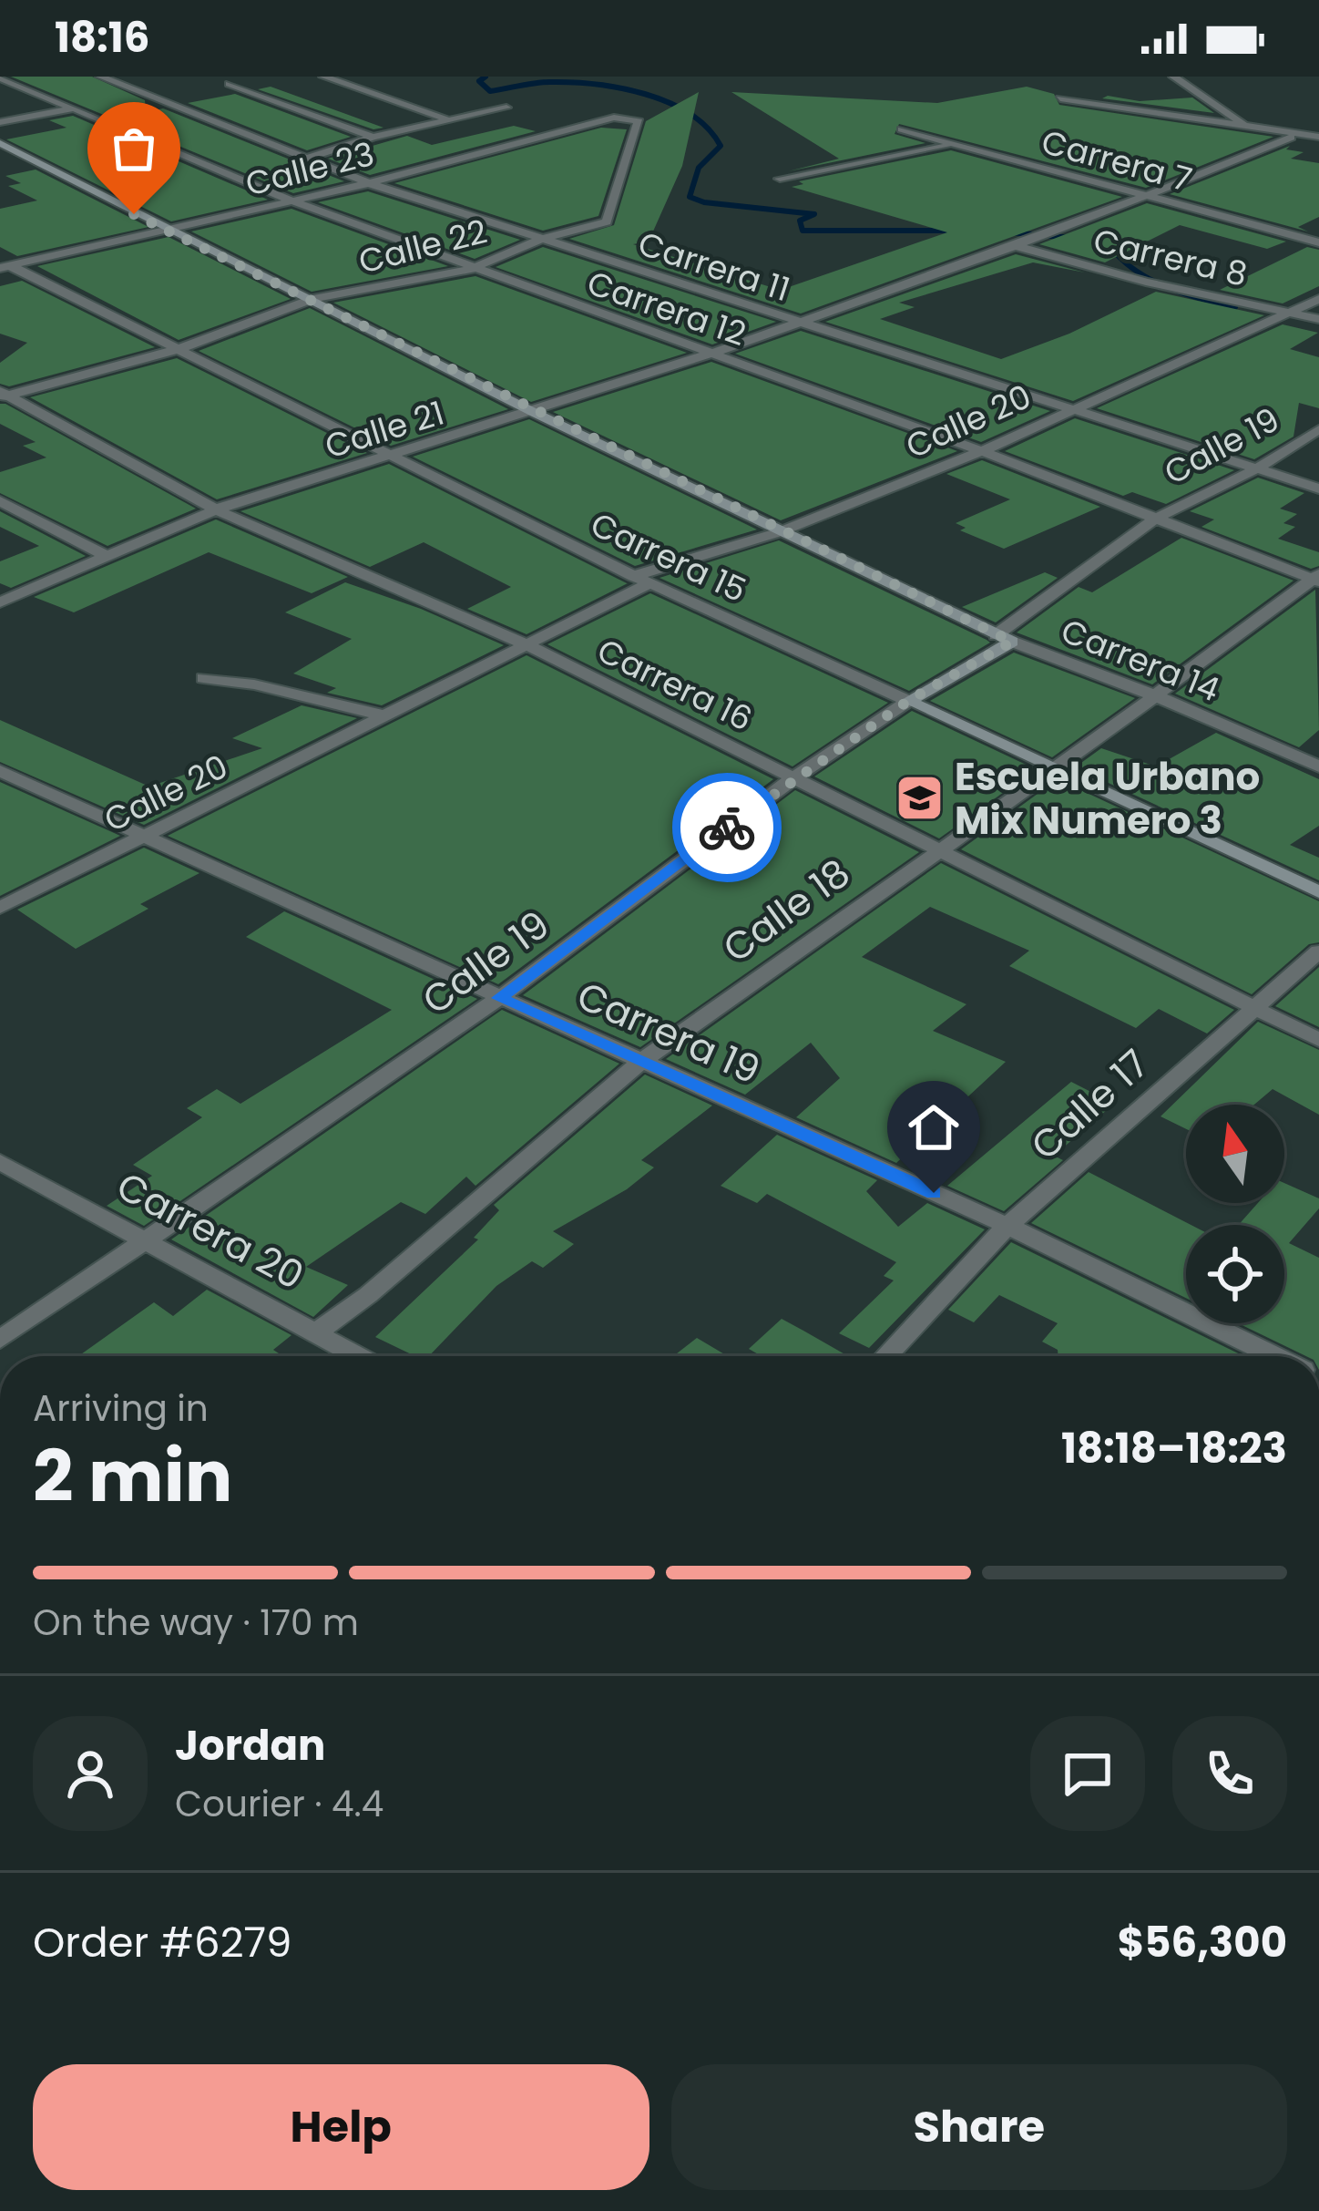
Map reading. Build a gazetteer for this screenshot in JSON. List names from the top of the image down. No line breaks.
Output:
{"streets":{"street":["Carrera 7","Calle 23","Calle 22","Carrera 8","Carrera 11","Carrera 12","Calle 20","Calle 21","Calle 19","Carrera 15","Carrera 14","Carrera 16","Calle 18","Carrera 19","Calle 17","Carrera 20"]},"crossings":[["Carrera 7","Calle 21"],["Calle 23","Calle 22"],["Calle 23","Carrera 11"],["Calle 23","Carrera 12"],["Calle 23","Carrera 15"],["Calle 23","Carrera 14"],["Calle 22","Carrera 11"],["Calle 22","Carrera 12"],["Calle 22","Carrera 15"],["Calle 22","Carrera 14"],["Calle 22","Carrera 16"],["Carrera 8","Calle 20"],["Carrera 8","Calle 21"],["Carrera 11","Calle 20"],["Carrera 11","Calle 21"],["Carrera 11","Calle 19"],["Carrera 12","Calle 20"],["Carrera 12","Calle 21"],["Carrera 12","Calle 19"],["Carrera 12","Calle 18"],["Calle 20","Carrera 15"],["Calle 20","Carrera 14"],["Calle 20","Carrera 16"],["Calle 20","Carrera 19"],["Calle 21","Carrera 15"],["Calle 21","Carrera 14"],["Calle 21","Carrera 16"],["Calle 19","Carrera 15"],["Calle 19","Carrera 14"],["Calle 19","Carrera 16"],["Calle 19","Carrera 19"],["Calle 19","Carrera 20"],["Carrera 15","Calle 18"],["Carrera 14","Calle 18"],["Carrera 16","Calle 18"],["Carrera 16","Calle 17"],["Calle 18","Carrera 19"],["Calle 18","Carrera 20"],["Carrera 19","Calle 17"]],"places":{"school or university":["Escuela Urbano Mix Numero 3"]},"north":"top","page":{"status":"18:16","heading":["2 min","Arriving in","18:18–18:23"],"panel":["Jordan","Courier · 4.4","Order #6279","$56,300"],"bar":"On the way · 170 m","buttons":["Help","Share"]}}
